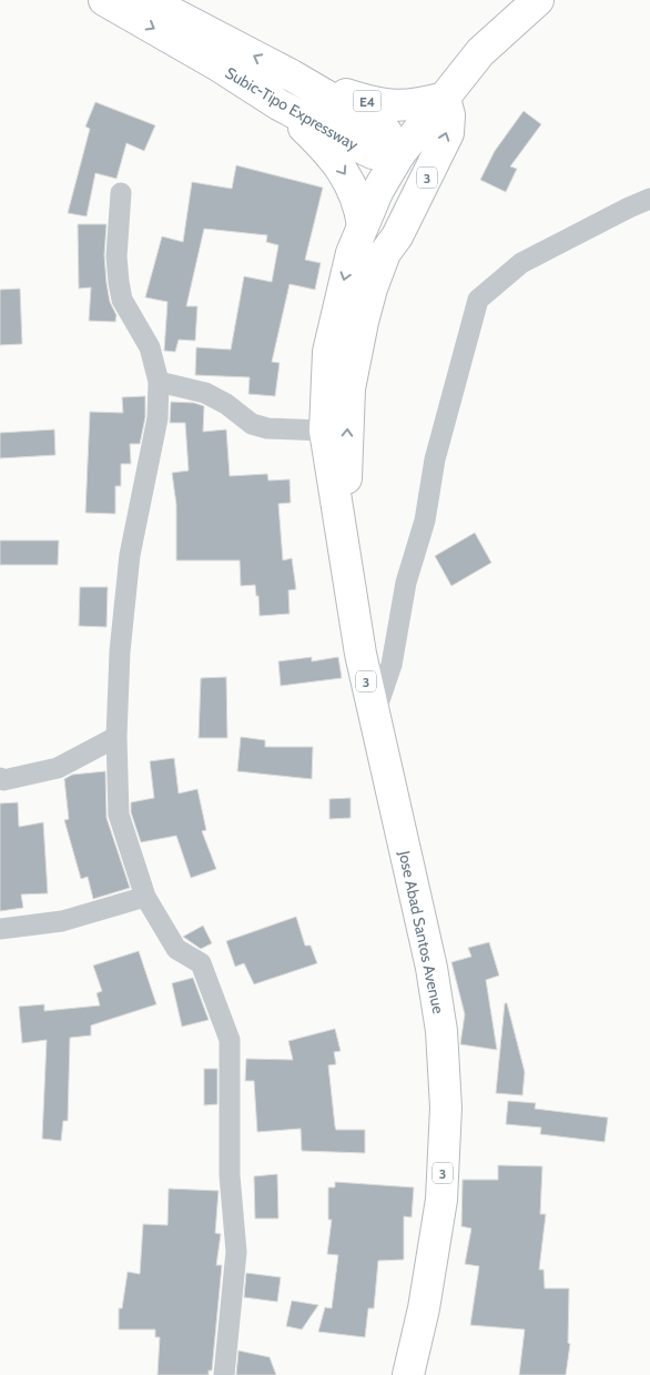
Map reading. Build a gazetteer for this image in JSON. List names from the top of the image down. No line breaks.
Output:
{"streets":{"highway":["E4","Subic-Tipo Expressway","3","Jose Abad Santos Avenue"]},"crossings":[["E4","Subic-Tipo Expressway"],["E4","Jose Abad Santos Avenue"],["Subic-Tipo Expressway","Jose Abad Santos Avenue"]]}
